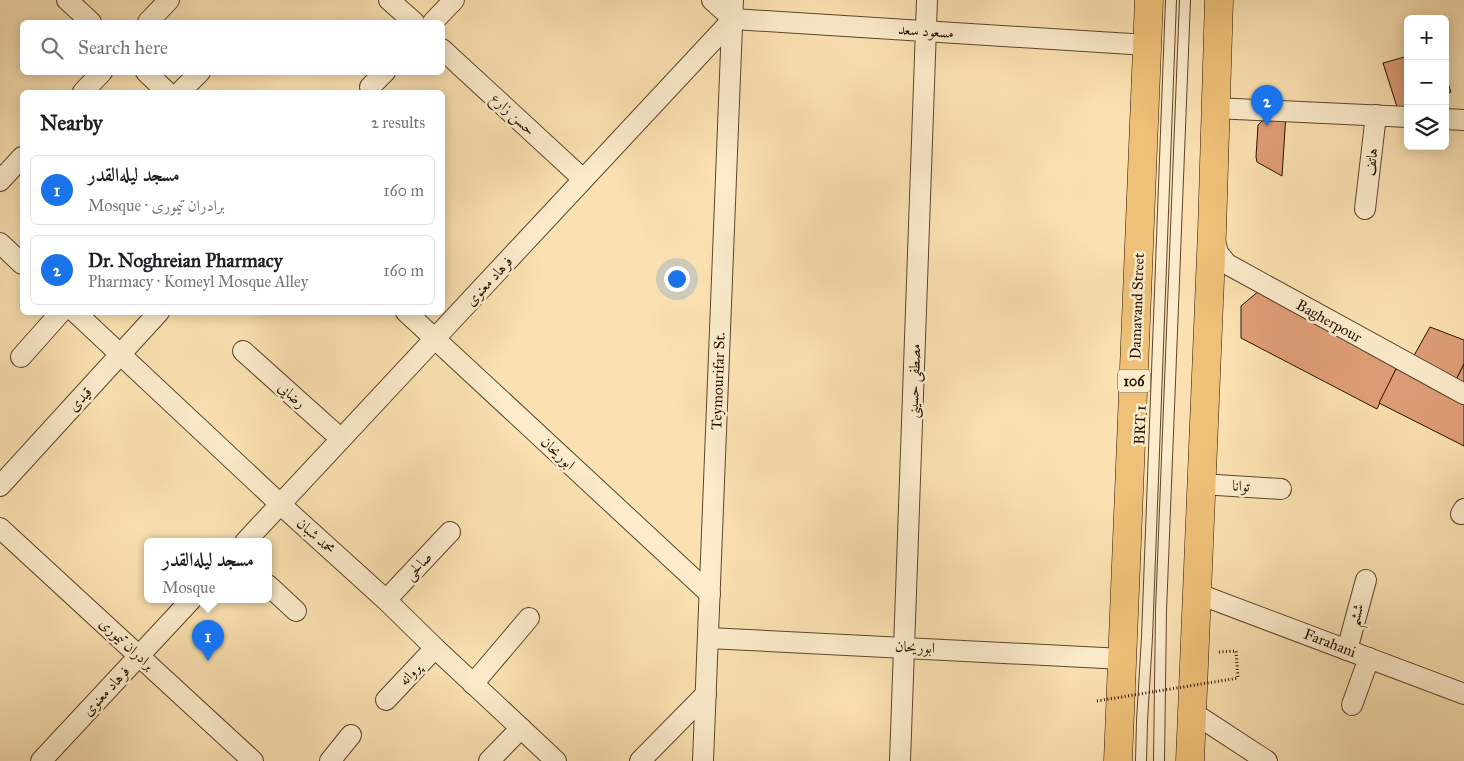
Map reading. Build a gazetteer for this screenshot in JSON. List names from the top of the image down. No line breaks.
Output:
{"streets":{"main road":["Damavand Street","106"],"street":["مسعود سعد","حسن زارع","هاتف","فرهاد معنوی","Bagherpour","Teymourifar St.","مصطفی حسینی","رضایی","قیدی","ابوریحان","توانا","محمد شبان","صالحی","ششم","Farahani","برادران تیموری","پروانه"],"lane":["BRT 1"]},"crossings":[["مسعود سعد","فرهاد معنوی"],["مسعود سعد","Damavand Street"],["مسعود سعد","Teymourifar St."],["مسعود سعد","مصطفی حسینی"],["حسن زارع","فرهاد معنوی"],["فرهاد معنوی","Teymourifar St."],["فرهاد معنوی","رضایی"],["فرهاد معنوی","ابوریحان"],["فرهاد معنوی","محمد شبان"],["فرهاد معنوی","برادران تیموری"],["Damavand Street","ابوریحان"],["Teymourifar St.","ابوریحان"],["مصطفی حسینی","ابوریحان"],["قیدی","محمد شبان"],["محمد شبان","صالحی"],["محمد شبان","پروانه"],["ششم","Farahani"]],"page":{"map_buttons":["+","−"],"search":"Search here","pins":["2","1"],"heading":["Nearby","2 results"],"list":[{"mark":"1","name":"مسجد لیله‌القدر","note":"Mosque · برادران تیموری","value":"160 m"},{"mark":"2","name":"Dr. Noghreian Pharmacy","note":"Pharmacy · Komeyl Mosque Alley","value":"160 m"}],"popup":["مسجد لیله‌القدر","Mosque"]}}
